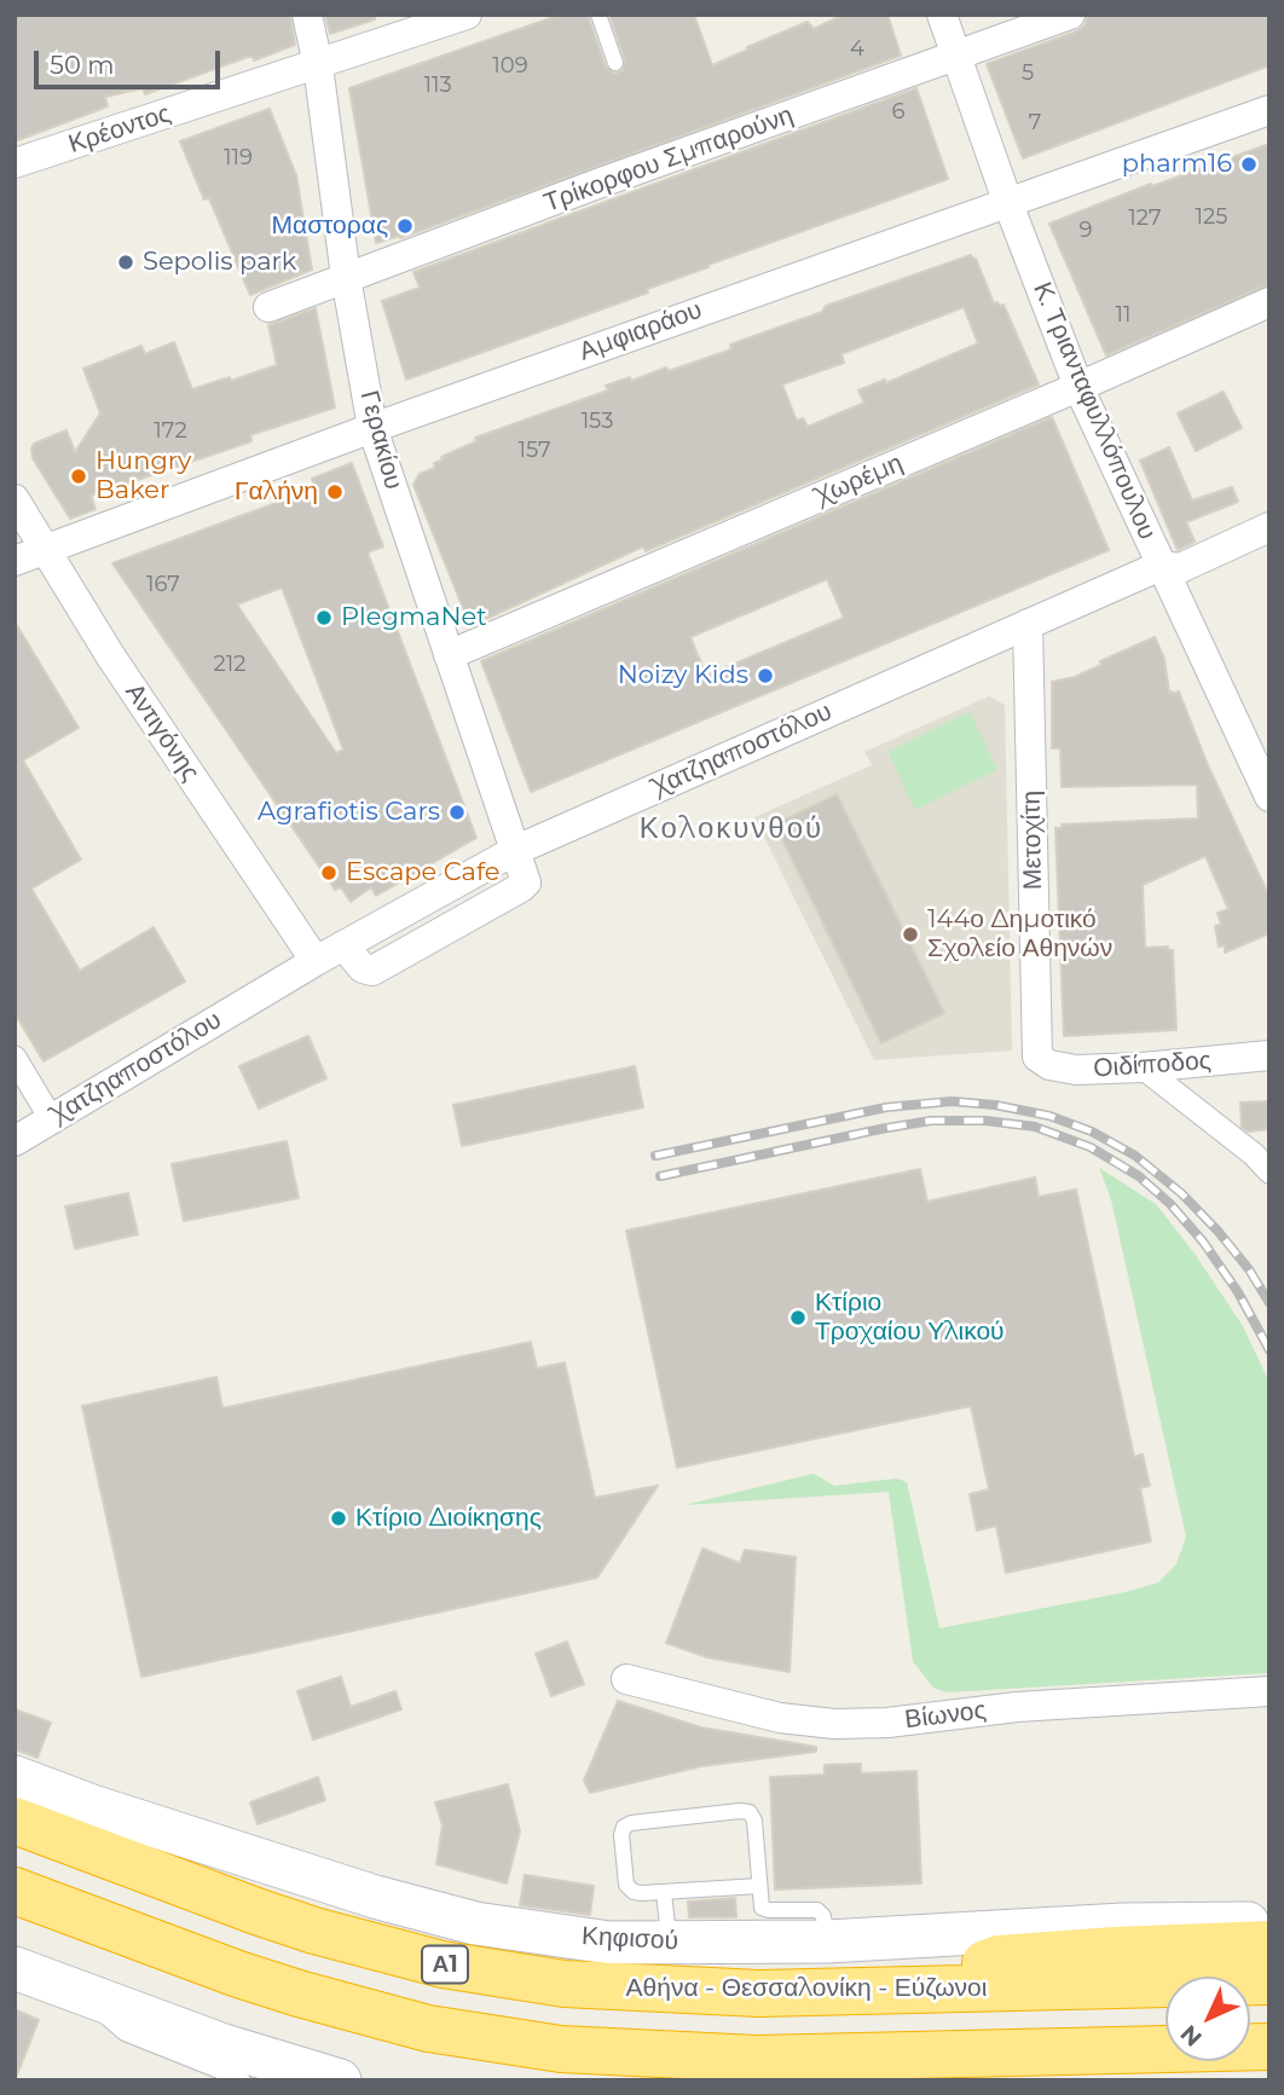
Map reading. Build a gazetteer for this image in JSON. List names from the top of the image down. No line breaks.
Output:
{"streets":{"highway":["Α1","Αθήνα - Θεσσαλονίκη - Εύζωνοι"],"main road":["Κηφισού"],"street":["Κρέοντος","Τρίκορφου Σμπαρούνη","Αμφιαράου","Κ. Τριανταφυλλόπουλου","Γερακίου","Χωρέμη","Αντιγόνης","Χατζηαποστόλου","Μετοχίτη","Οιδίποδος","Βίωνος"]},"crossings":[["Κρέοντος","Γερακίου"],["Τρίκορφου Σμπαρούνη","Κ. Τριανταφυλλόπουλου"],["Τρίκορφου Σμπαρούνη","Γερακίου"],["Αμφιαράου","Κ. Τριανταφυλλόπουλου"],["Αμφιαράου","Γερακίου"],["Αμφιαράου","Αντιγόνης"],["Κ. Τριανταφυλλόπουλου","Χωρέμη"],["Κ. Τριανταφυλλόπουλου","Χατζηαποστόλου"],["Γερακίου","Χωρέμη"],["Γερακίου","Χατζηαποστόλου"],["Αντιγόνης","Χατζηαποστόλου"],["Χατζηαποστόλου","Μετοχίτη"],["Μετοχίτη","Οιδίποδος"]],"districts":["Κολοκυνθού"],"places":["pharm16","Μαστορας","Sepolis park","Hungry Baker","Γαλήνη","PlegmaNet","Noizy Kids","Agrafiotis Cars","Escape Cafe","144ο Δημοτικό Σχολείο Αθηνών","Κτίριο Τροχαίου Υλικού","Κτίριο Διοίκησης"],"house_numbers":["4","109","5","113","6","7","119","125","127","9","11","153","172","157","167","212"],"scale_bar":"50 m","north":"bottom left"}
